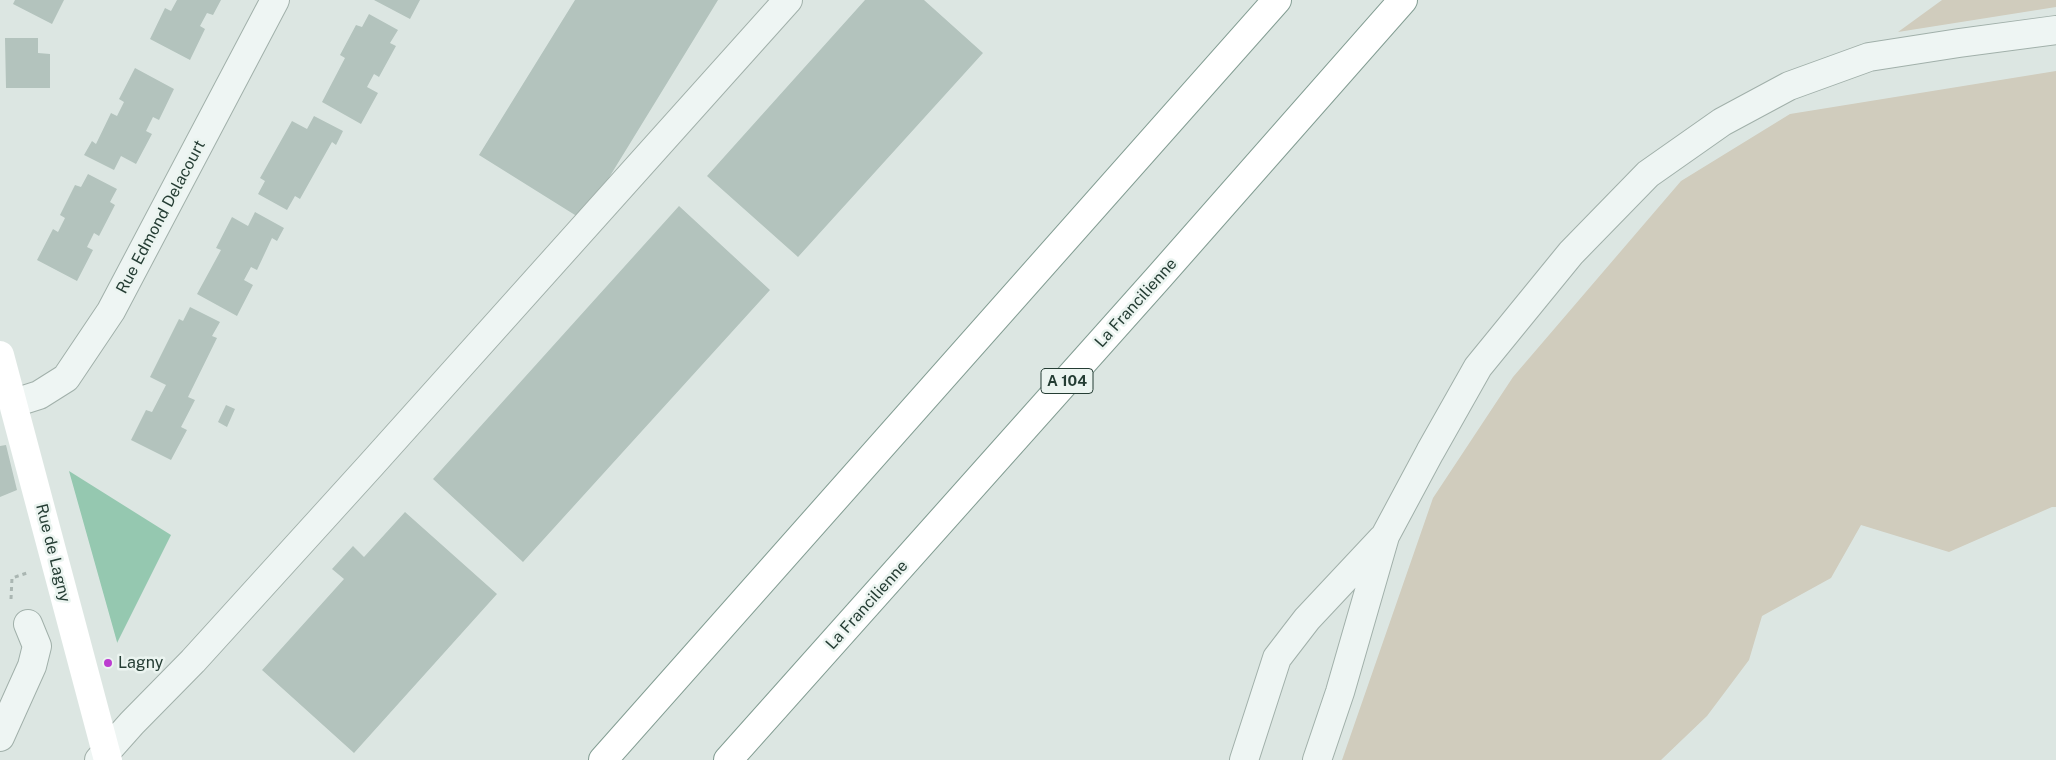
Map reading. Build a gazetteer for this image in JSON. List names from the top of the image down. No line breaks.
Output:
{"streets":{"main road":["La Francilienne","A 104","Rue de Lagny"],"street":["Rue Edmond Delacourt"]},"crossings":[["Rue Edmond Delacourt","Rue de Lagny"]],"places":["Lagny"]}
